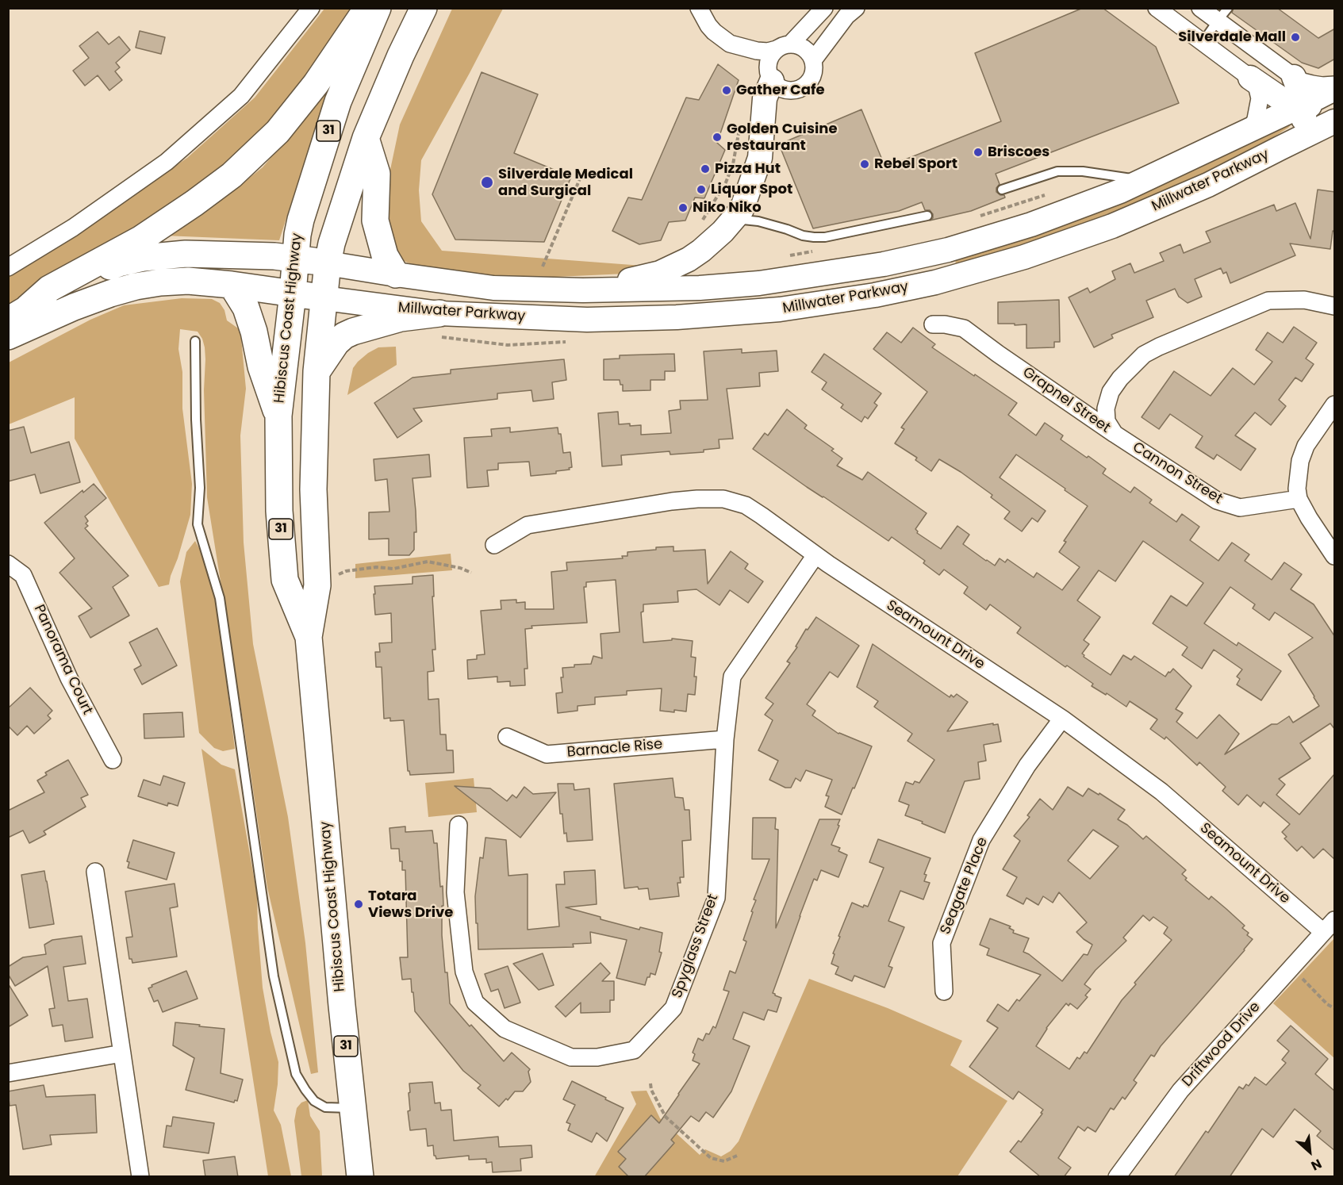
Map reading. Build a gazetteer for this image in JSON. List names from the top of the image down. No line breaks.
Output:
{"streets":{"main road":["31","Millwater Parkway","Hibiscus Coast Highway"],"street":["Grapnel Street","Cannon Street","Seamount Drive","Panorama Court","Barnacle Rise","Seagate Place","Spyglass Street","Driftwood Drive"]},"crossings":[["Millwater Parkway","Hibiscus Coast Highway"],["Grapnel Street","Cannon Street"],["Seamount Drive","Seagate Place"],["Seamount Drive","Spyglass Street"],["Seamount Drive","Driftwood Drive"],["Barnacle Rise","Spyglass Street"]],"places":["Silverdale Mall","Gather Cafe","Golden Cuisine restaurant","Briscoes","Rebel Sport","Pizza Hut","Silverdale Medical and Surgical","Liquor Spot","Niko Niko","Totara Views Drive"],"north":"bottom right"}
